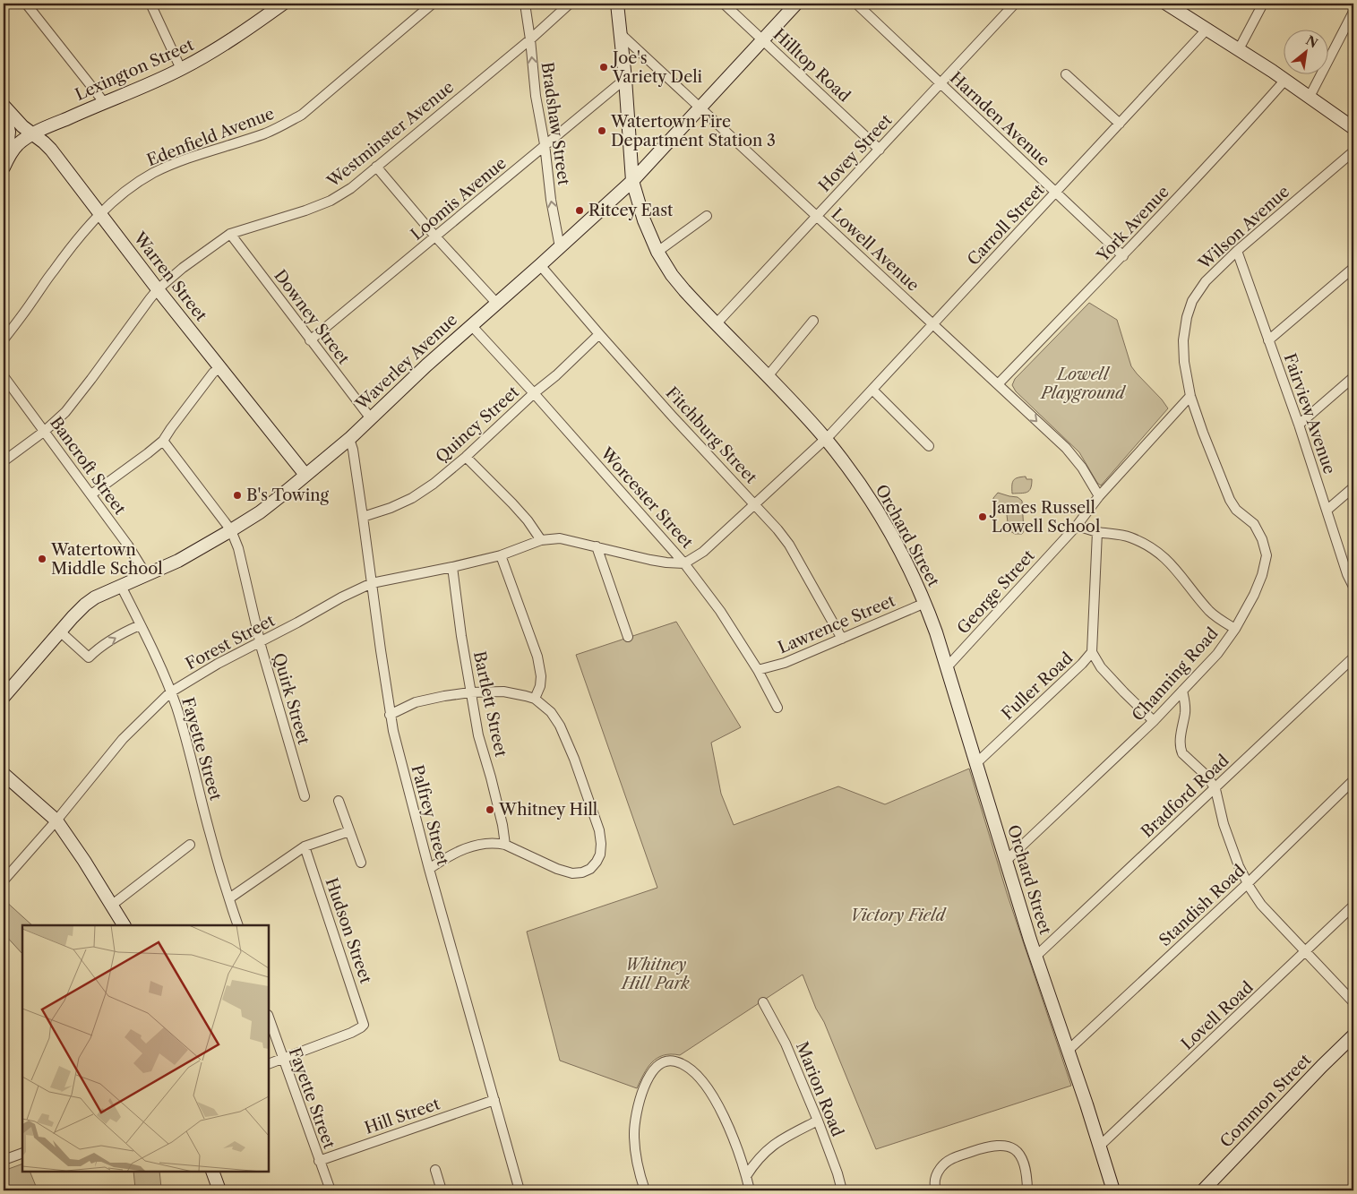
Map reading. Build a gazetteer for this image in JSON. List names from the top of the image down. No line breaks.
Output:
{"streets":{"street":["Hilltop Road","Lexington Street","Harnden Avenue","Bradshaw Street","Westminster Avenue","Edenfield Avenue","Hovey Street","Loomis Avenue","York Avenue","Carroll Street","Wilson Avenue","Lowell Avenue","Warren Street","Downey Street","Waverley Avenue","Fairview Avenue","Quincy Street","Fitchburg Street","Bancroft Street","Worcester Street","Orchard Street","George Street","Lawrence Street","Forest Street","Channing Road","Fuller Road","Quirk Street","Bartlett Street","Fayette Street","Bradford Road","Palfrey Street","Standish Road","Hudson Street","Lovell Road","Marion Road","Common Street","Hill Street"]},"crossings":[["Hilltop Road","Hovey Street"],["Hilltop Road","Waverley Avenue"],["Lexington Street","Warren Street"],["Harnden Avenue","Hovey Street"],["Harnden Avenue","York Avenue"],["Harnden Avenue","Carroll Street"],["Bradshaw Street","Westminster Avenue"],["Bradshaw Street","Loomis Avenue"],["Bradshaw Street","Waverley Avenue"],["Westminster Avenue","Warren Street"],["Westminster Avenue","Downey Street"],["Westminster Avenue","Bancroft Street"],["Edenfield Avenue","Warren Street"],["Hovey Street","Lowell Avenue"],["Hovey Street","Orchard Street"],["Loomis Avenue","Downey Street"],["Loomis Avenue","Orchard Street"],["York Avenue","Lowell Avenue"],["Carroll Street","Lowell Avenue"],["Carroll Street","Fitchburg Street"],["Carroll Street","Worcester Street"],["Carroll Street","Orchard Street"],["Carroll Street","Forest Street"],["Wilson Avenue","Fairview Avenue"],["Wilson Avenue","George Street"],["Wilson Avenue","Channing Road"],["Lowell Avenue","Waverley Avenue"],["Lowell Avenue","Orchard Street"],["Lowell Avenue","George Street"],["Warren Street","Waverley Avenue"],["Downey Street","Waverley Avenue"],["Waverley Avenue","Fitchburg Street"],["Waverley Avenue","Bancroft Street"],["Waverley Avenue","Worcester Street"],["Waverley Avenue","Orchard Street"],["Waverley Avenue","Quirk Street"],["Waverley Avenue","Fayette Street"],["Waverley Avenue","Palfrey Street"],["Quincy Street","Fitchburg Street"],["Quincy Street","Worcester Street"],["Quincy Street","Palfrey Street"],["Fitchburg Street","Lawrence Street"],["Worcester Street","Lawrence Street"],["Worcester Street","Forest Street"],["Orchard Street","George Street"],["Orchard Street","Lawrence Street"],["Orchard Street","Channing Road"],["Orchard Street","Fuller Road"],["Orchard Street","Bradford Road"],["Orchard Street","Standish Road"],["Orchard Street","Lovell Road"],["George Street","Channing Road"],["Forest Street","Quirk Street"],["Forest Street","Bartlett Street"],["Forest Street","Fayette Street"],["Forest Street","Palfrey Street"],["Fayette Street","Hudson Street"],["Fayette Street","Hill Street"],["Palfrey Street","Hill Street"]],"one_way":["Bradshaw Street"],"parks":["Lowell Playground","Victory Field","Whitney Hill Park"],"places":["Joe's Variety Deli","Watertown Fire Department Station 3","Ritcey East","B's Towing","James Russell Lowell School","Watertown Middle School","Whitney Hill"],"north":"top right"}
